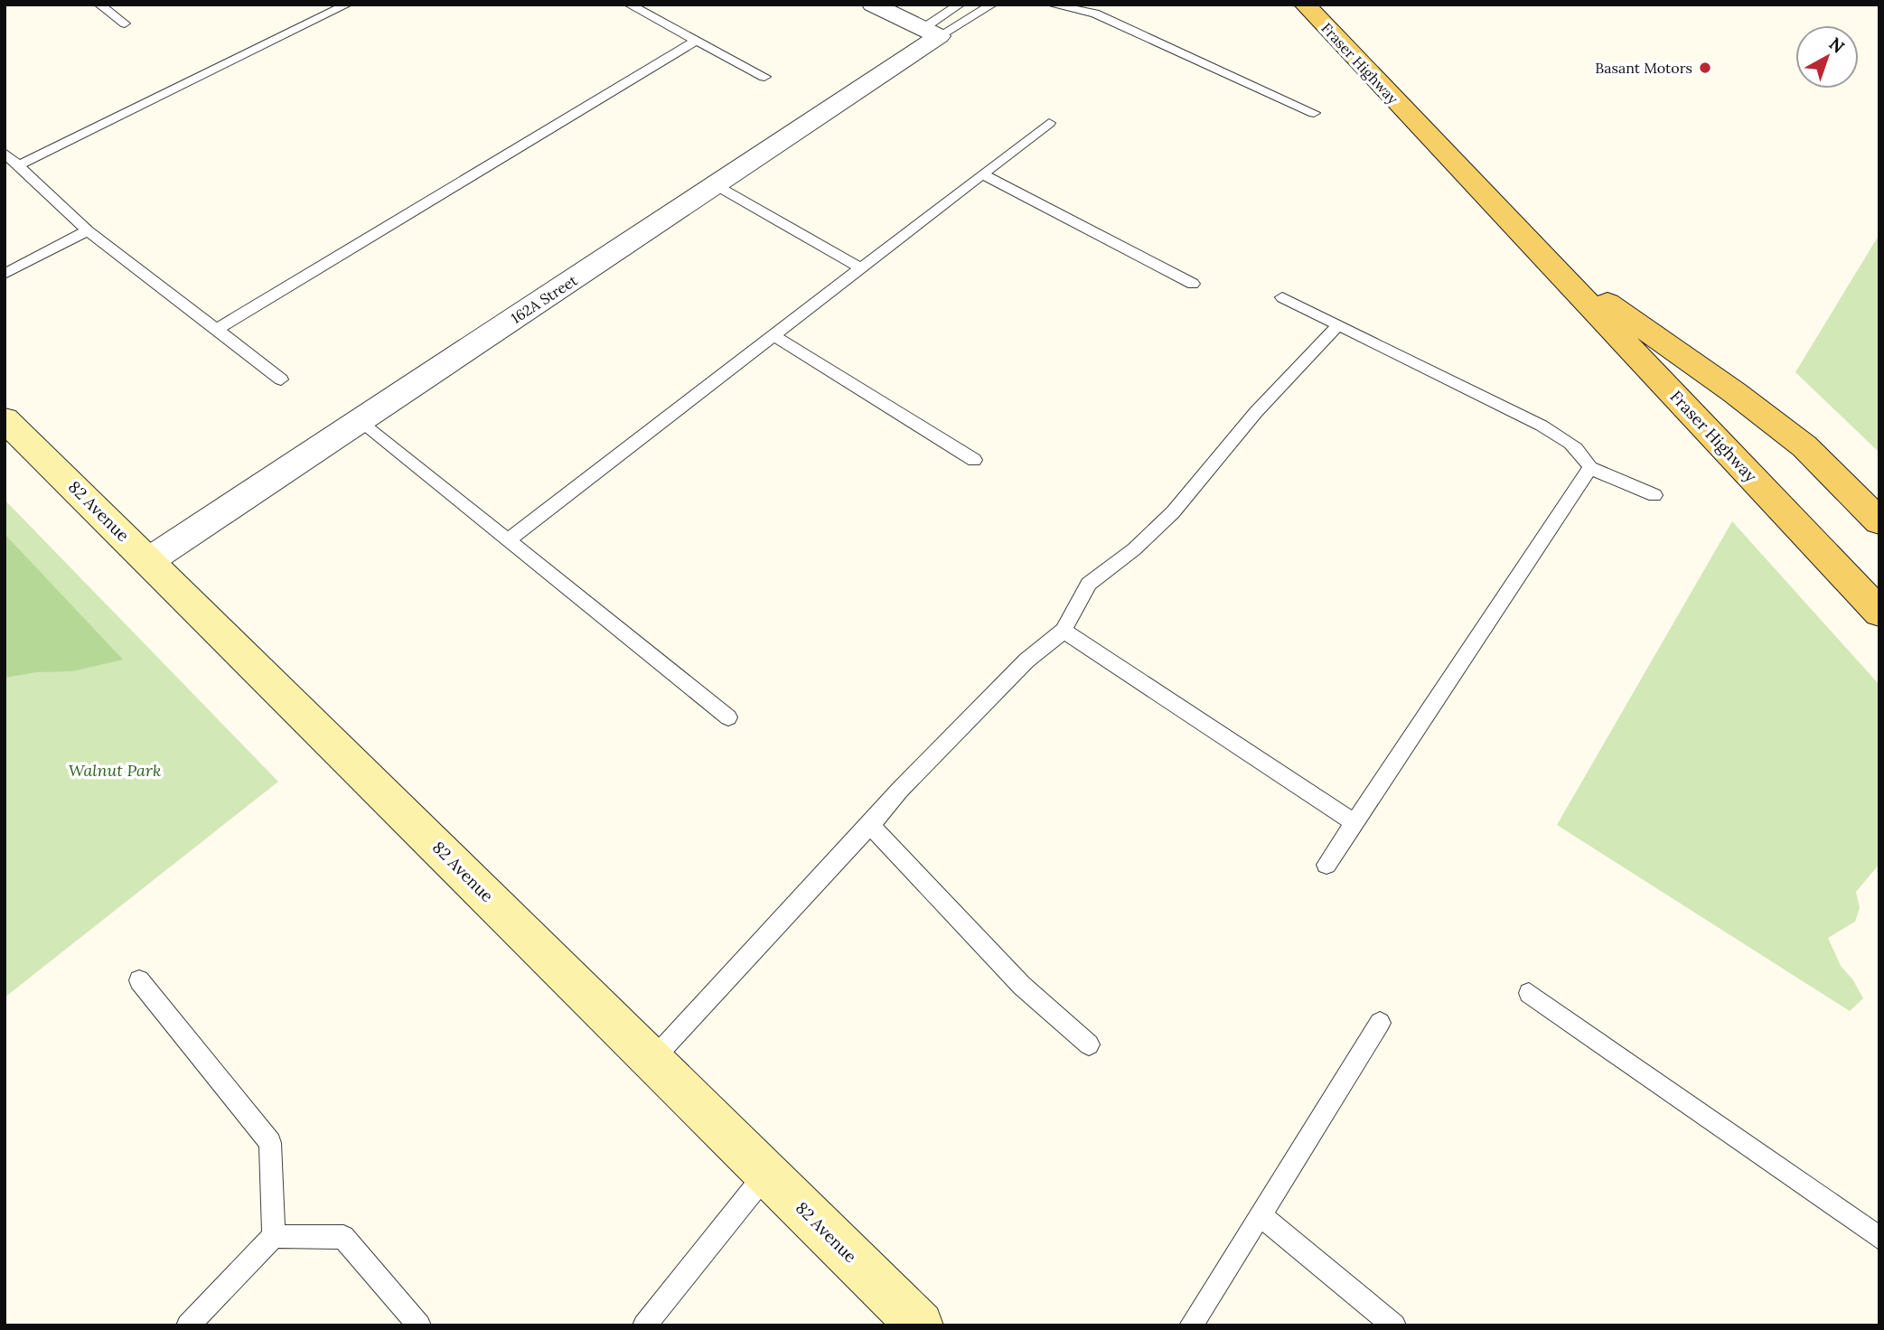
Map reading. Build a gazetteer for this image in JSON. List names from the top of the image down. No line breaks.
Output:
{"streets":{"main road":["Fraser Highway"],"street":["162A Street","82 Avenue"]},"crossings":[["162A Street","82 Avenue"]],"parks":["Walnut Park"],"places":["Basant Motors"],"north":"top right"}
